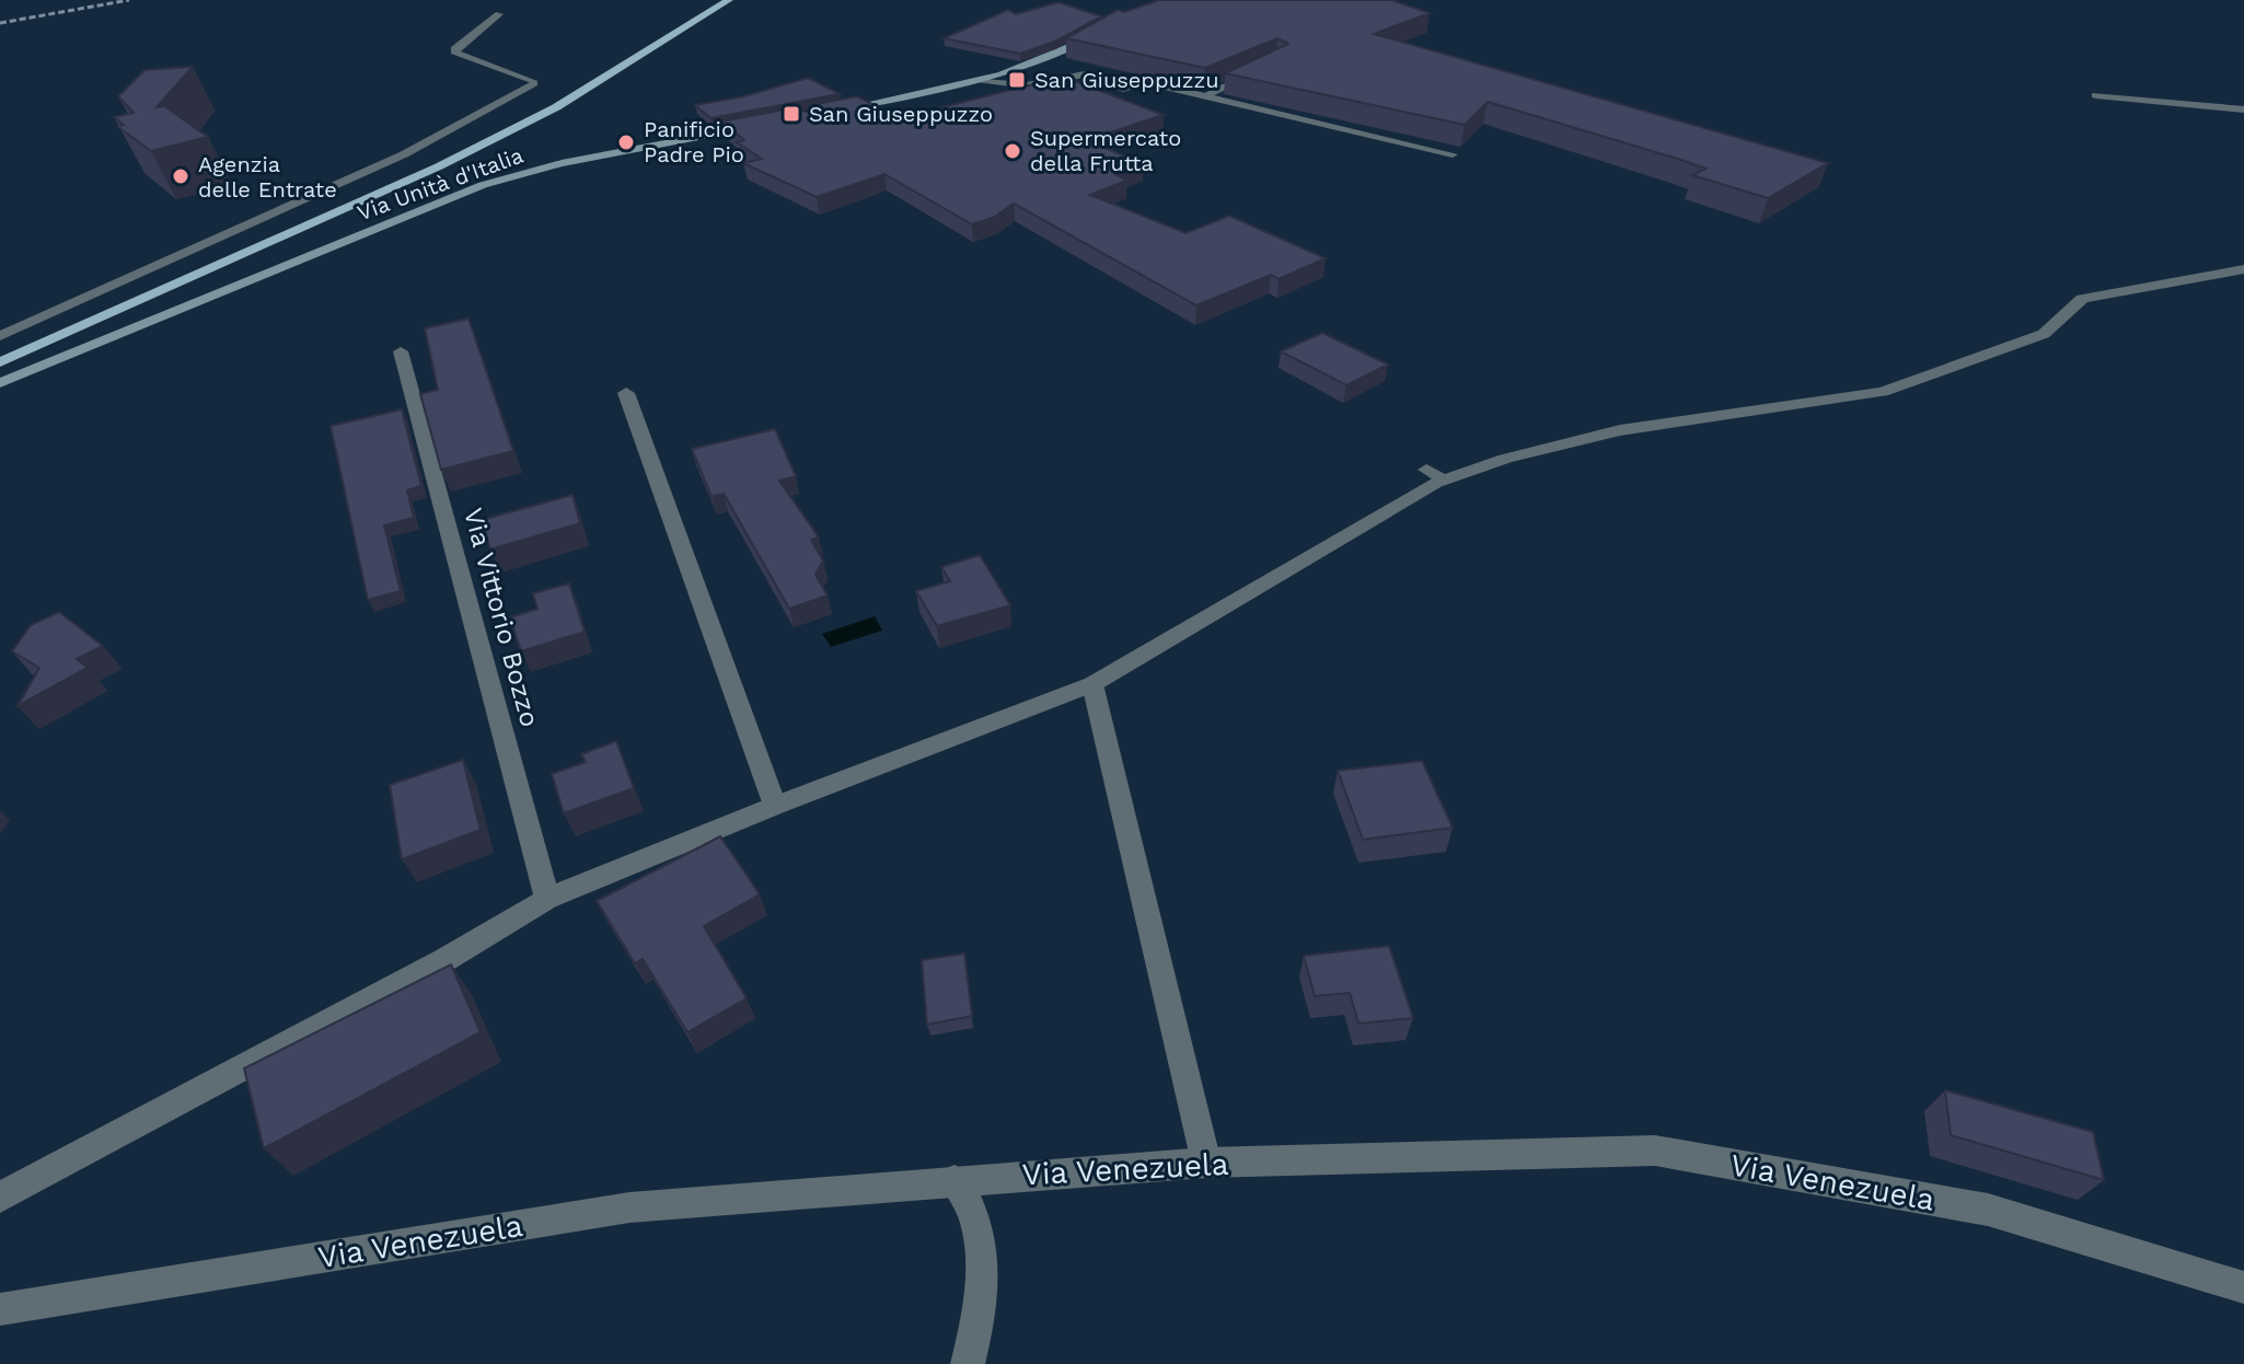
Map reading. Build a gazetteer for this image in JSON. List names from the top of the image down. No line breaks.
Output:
{"streets":{"street":["Via Unità d'Italia","Via Vittorio Bozzo","Via Venezuela"]},"places":{"transit":["San Giuseppuzzu","San Giuseppuzzo"],"other":["Panificio Padre Pio","Supermercato della Frutta","Agenzia delle Entrate"]}}
